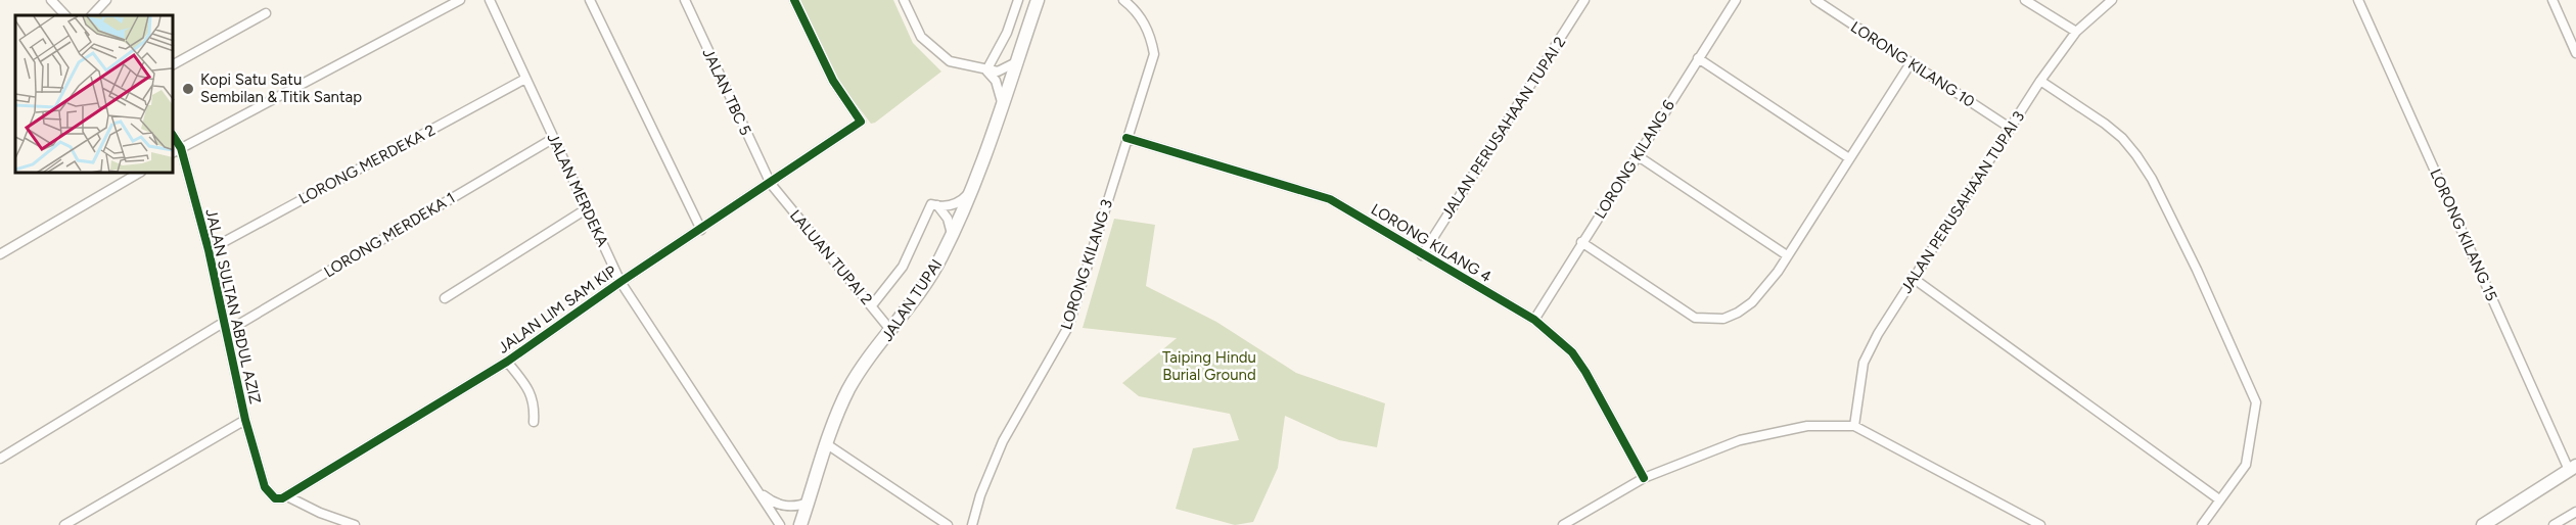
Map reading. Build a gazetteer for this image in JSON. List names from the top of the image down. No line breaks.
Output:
{"streets":{"main road":["JALAN TUPAI"],"street":["LORONG KILANG 10","JALAN TBC 5","JALAN PERUSAHAAN TUPAI 2","LORONG KILANG 6","LORONG MERDEKA 2","JALAN MERDEKA","JALAN PERUSAHAAN TUPAI 3","LORONG MERDEKA 1","LORONG KILANG 15","LORONG KILANG 4","LALUAN TUPAI 2","LORONG KILANG 3","JALAN SULTAN ABDUL AZIZ","JALAN LIM SAM KIP"]},"crossings":[["LORONG KILANG 10","JALAN PERUSAHAAN TUPAI 3"],["JALAN TBC 5","LALUAN TUPAI 2"],["JALAN TBC 5","JALAN LIM SAM KIP"],["JALAN PERUSAHAAN TUPAI 2","LORONG KILANG 4"],["LORONG KILANG 6","LORONG KILANG 4"],["LORONG MERDEKA 2","JALAN MERDEKA"],["LORONG MERDEKA 2","JALAN SULTAN ABDUL AZIZ"],["JALAN MERDEKA","LORONG MERDEKA 1"],["JALAN MERDEKA","JALAN LIM SAM KIP"],["LORONG MERDEKA 1","JALAN SULTAN ABDUL AZIZ"],["LORONG KILANG 4","LORONG KILANG 3"],["LALUAN TUPAI 2","JALAN TUPAI"],["LALUAN TUPAI 2","JALAN LIM SAM KIP"],["JALAN SULTAN ABDUL AZIZ","JALAN LIM SAM KIP"]],"parks":["Taiping Hindu Burial Ground"],"places":["Kopi Satu Satu Sembilan & Titik Santap"]}
